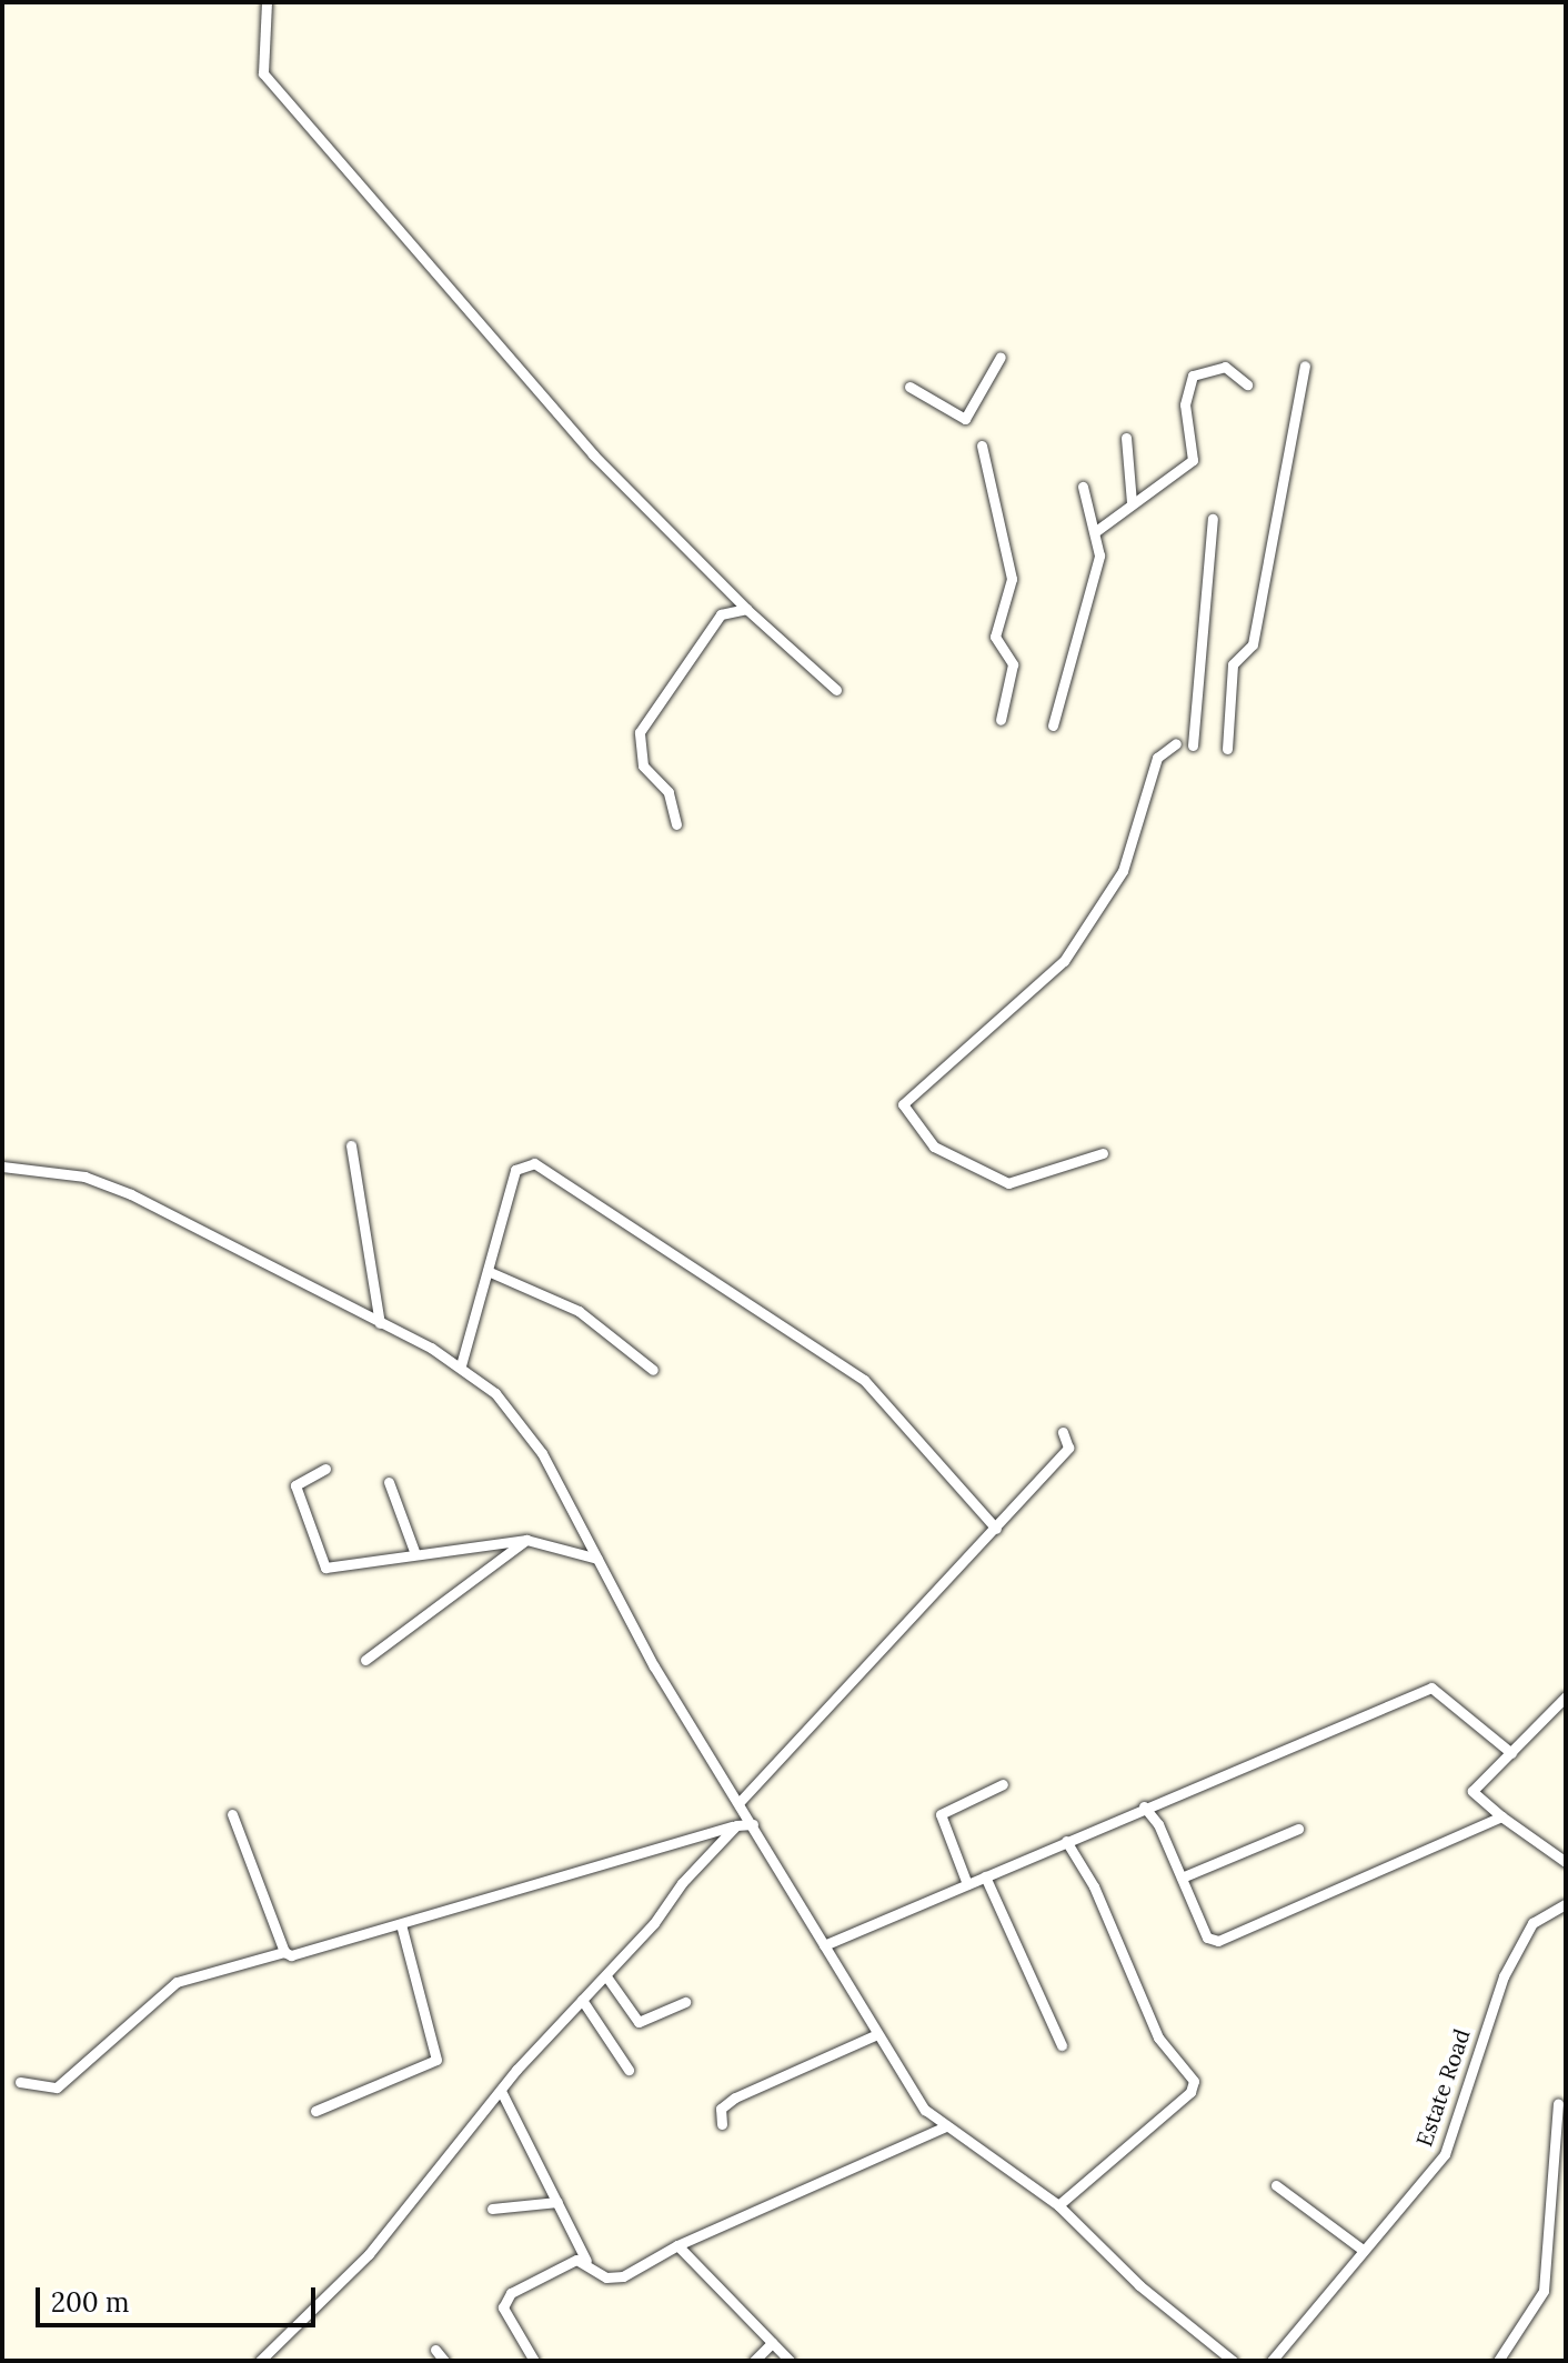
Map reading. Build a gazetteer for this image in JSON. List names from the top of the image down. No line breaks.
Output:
{"streets":{"street":["Estate Road"]},"scale_bar":"200 m"}
